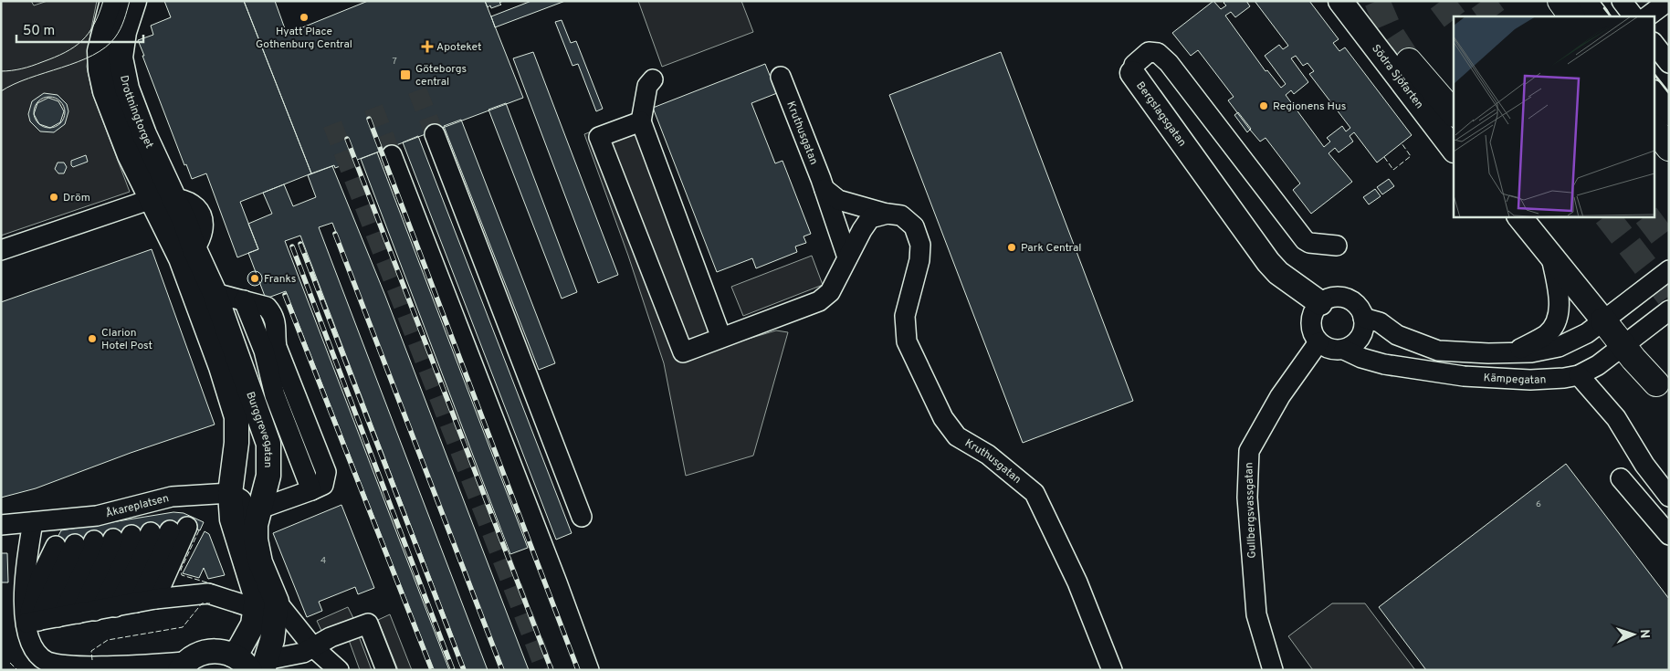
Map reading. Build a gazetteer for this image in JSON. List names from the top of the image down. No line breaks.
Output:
{"streets":{"main road":["Södra Sjöfarten","Drottningtorget","Bergslagsgatan","Burggrevegatan"],"street":["Kruthusgatan","Kämpegatan","Åkareplatsen","Gullbergsvassgatan"]},"crossings":[["Drottningtorget","Burggrevegatan"],["Bergslagsgatan","Kämpegatan"],["Bergslagsgatan","Gullbergsvassgatan"],["Kämpegatan","Gullbergsvassgatan"],["Burggrevegatan","Åkareplatsen"]],"places":{"other":["Hyatt Place Gothenburg Central","Regionens Hus","Dröm","Park Central","Franks","Clarion Hotel Post"],"health":["Apoteket"],"transit":["Göteborgs central"]},"house_numbers":["7","6","4"],"scale_bar":"50 m","north":"right"}
